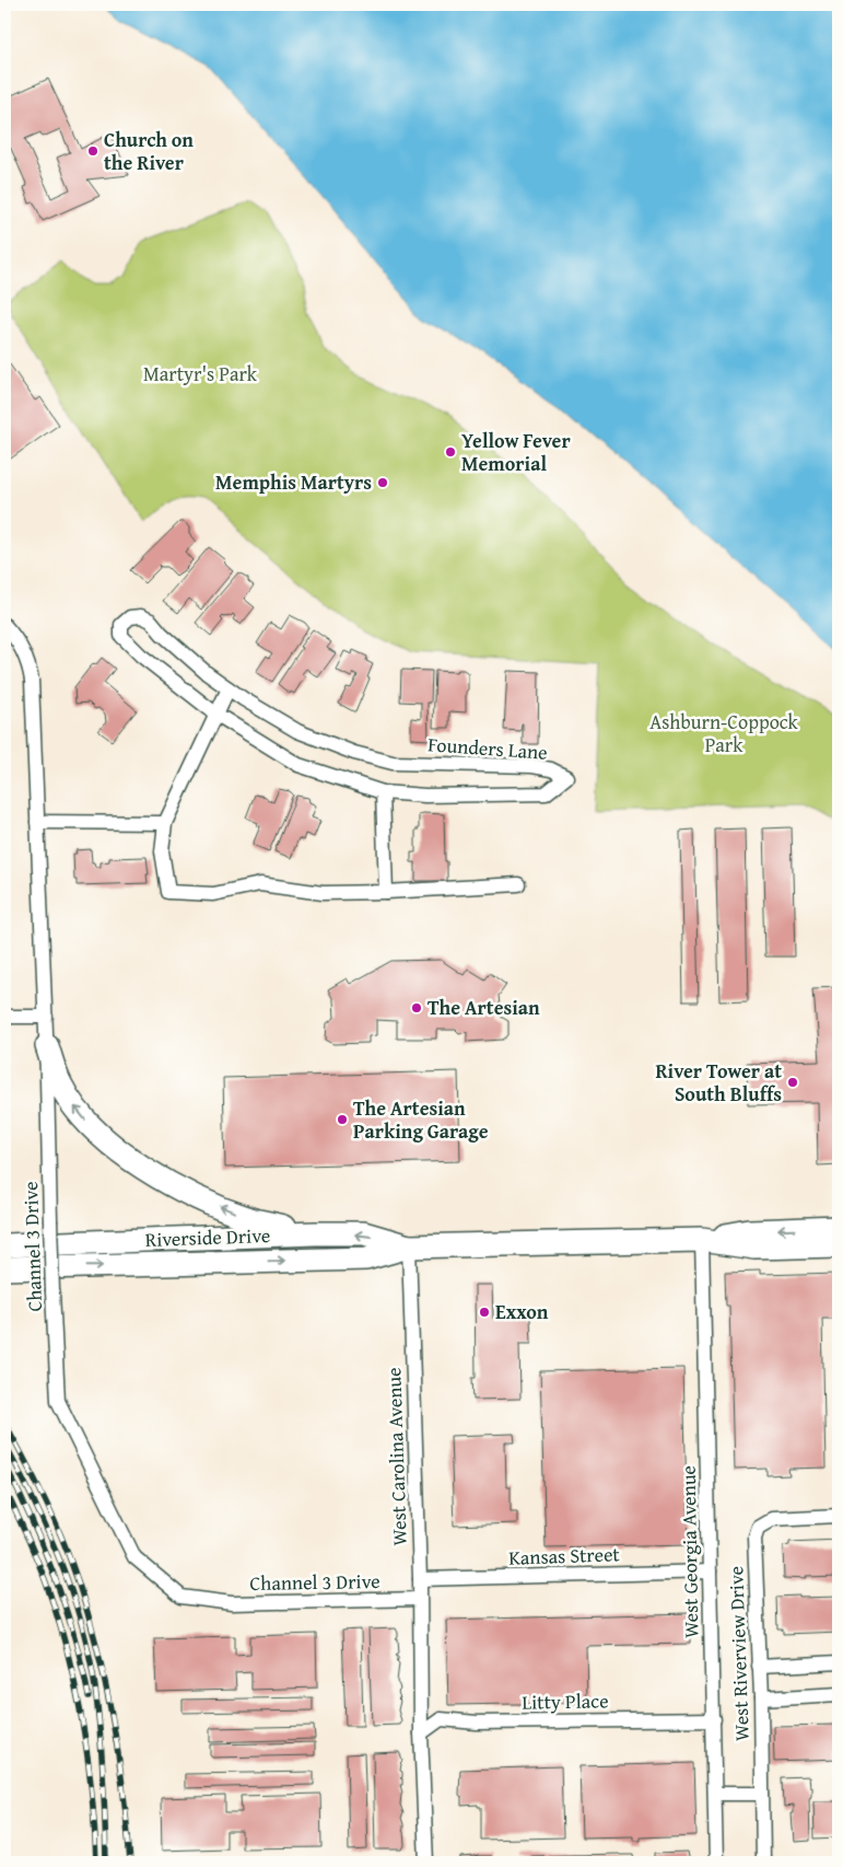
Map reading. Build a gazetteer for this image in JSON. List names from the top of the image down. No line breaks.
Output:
{"streets":{"main road":["Riverside Drive"],"street":["Founders Lane","Channel 3 Drive","West Carolina Avenue","West Georgia Avenue","Kansas Street","West Riverview Drive","Litty Place"]},"crossings":[["Riverside Drive","West Carolina Avenue"],["Riverside Drive","West Georgia Avenue"],["Channel 3 Drive","West Carolina Avenue"],["West Carolina Avenue","Kansas Street"],["West Carolina Avenue","Litty Place"],["West Georgia Avenue","Kansas Street"],["West Georgia Avenue","Litty Place"]],"parks":["Martyr's Park","Ashburn-Coppock Park"],"places":["Church on the River","Yellow Fever Memorial","Memphis Martyrs","The Artesian","River Tower at South Bluffs","The Artesian Parking Garage","Exxon"]}
